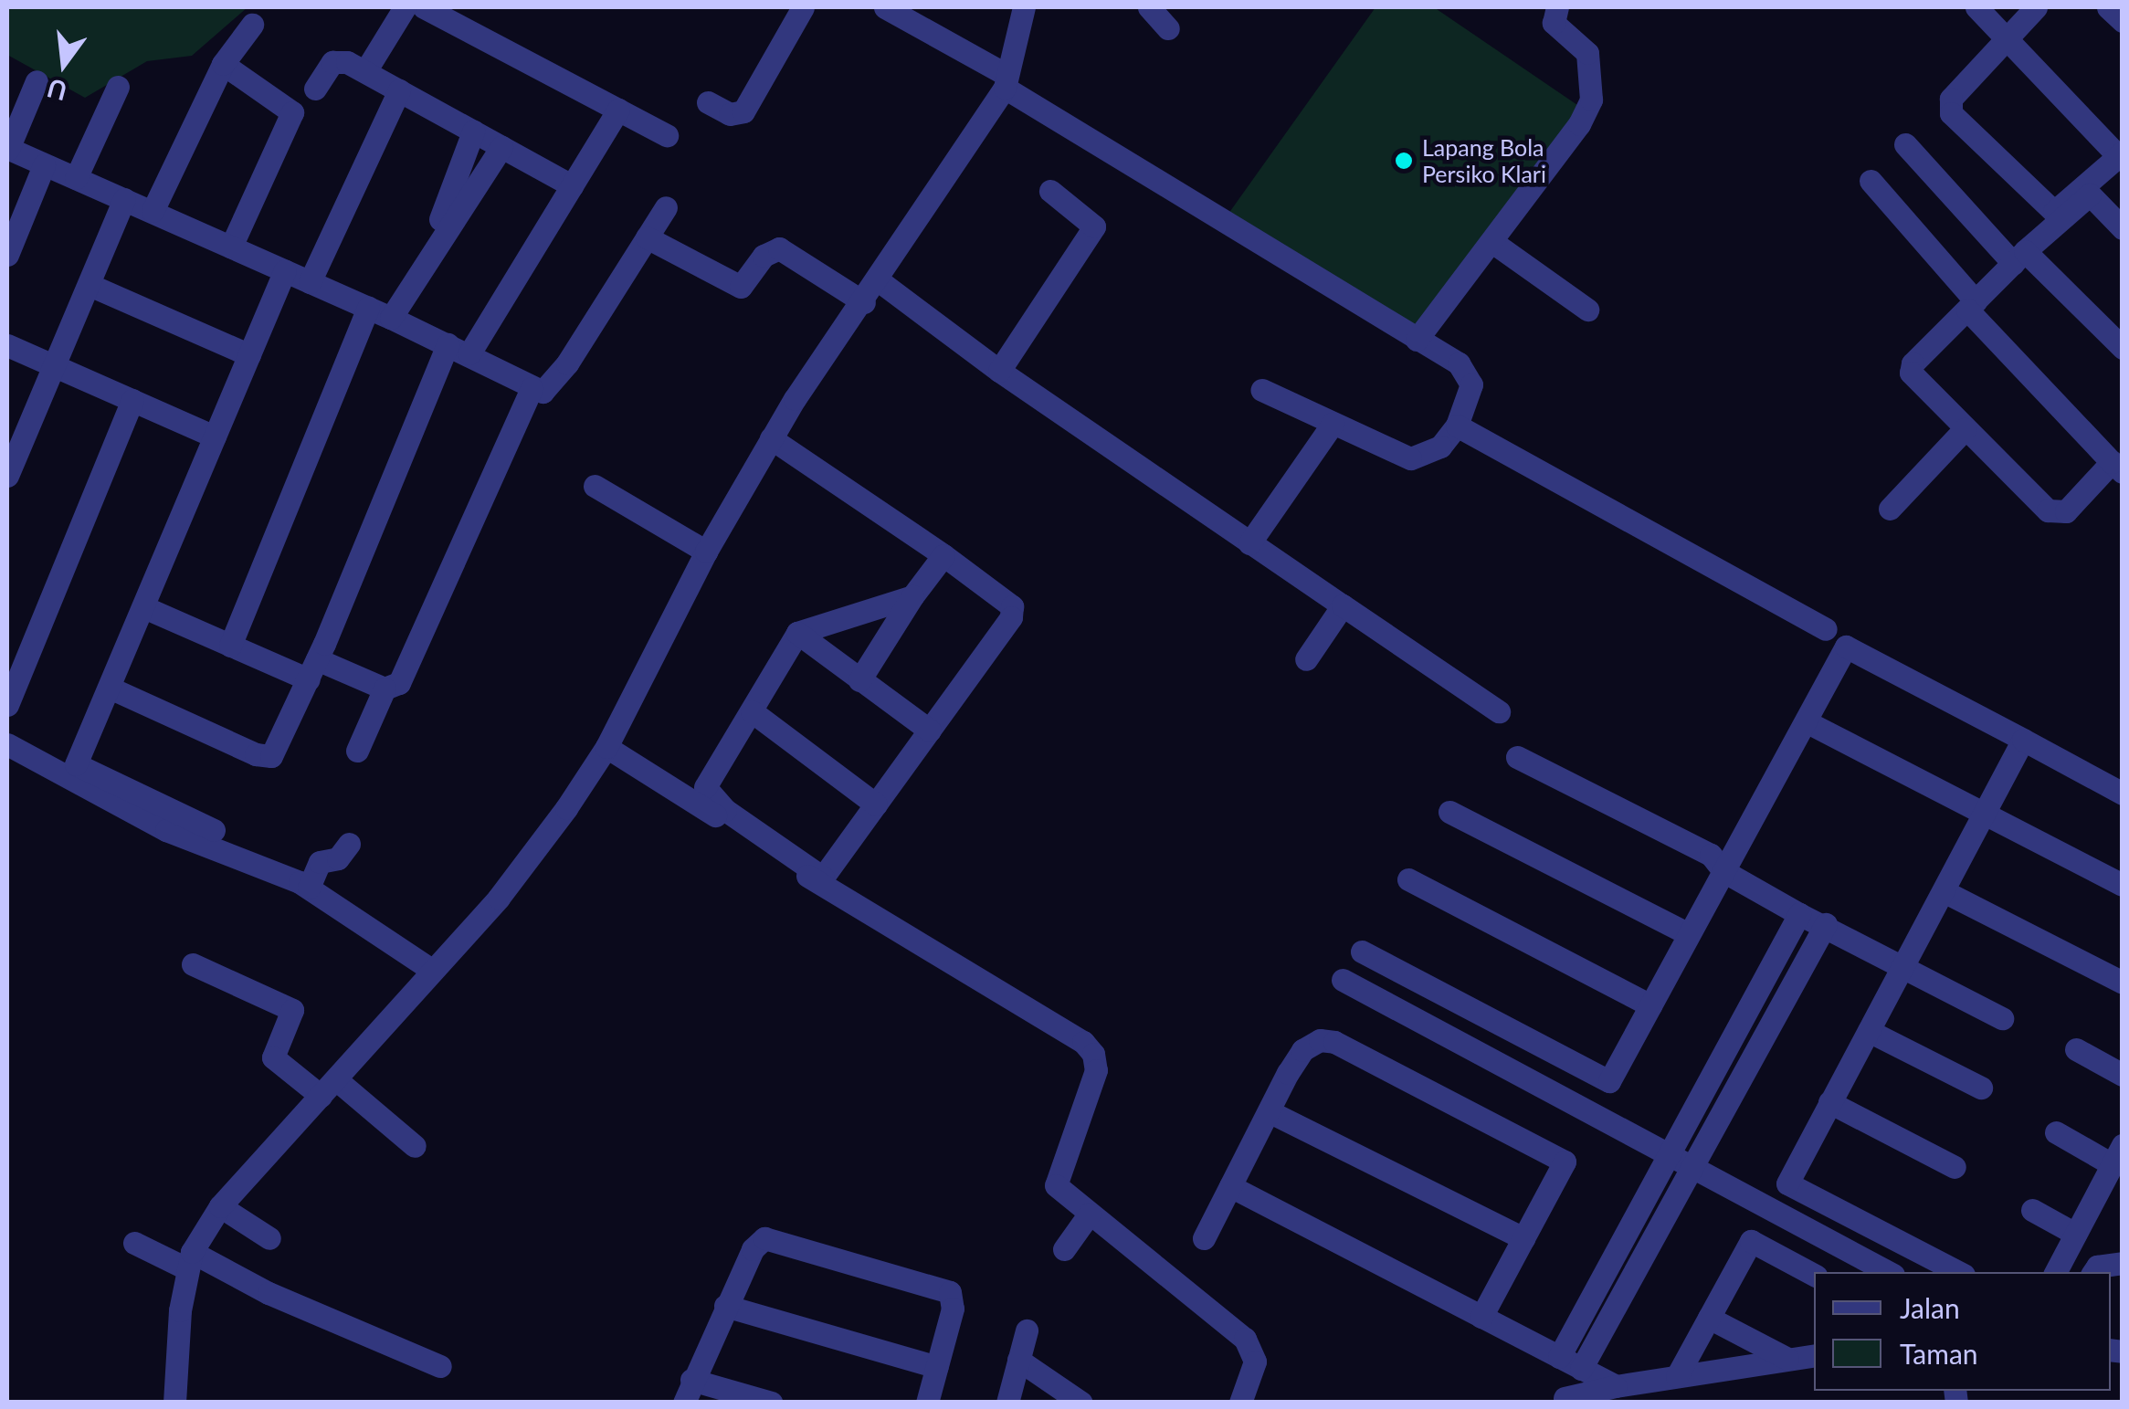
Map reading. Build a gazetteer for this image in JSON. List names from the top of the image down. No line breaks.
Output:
{"places":["Lapang Bola Persiko Klari"],"legend":["Jalan","Taman"],"north":"bottom"}
